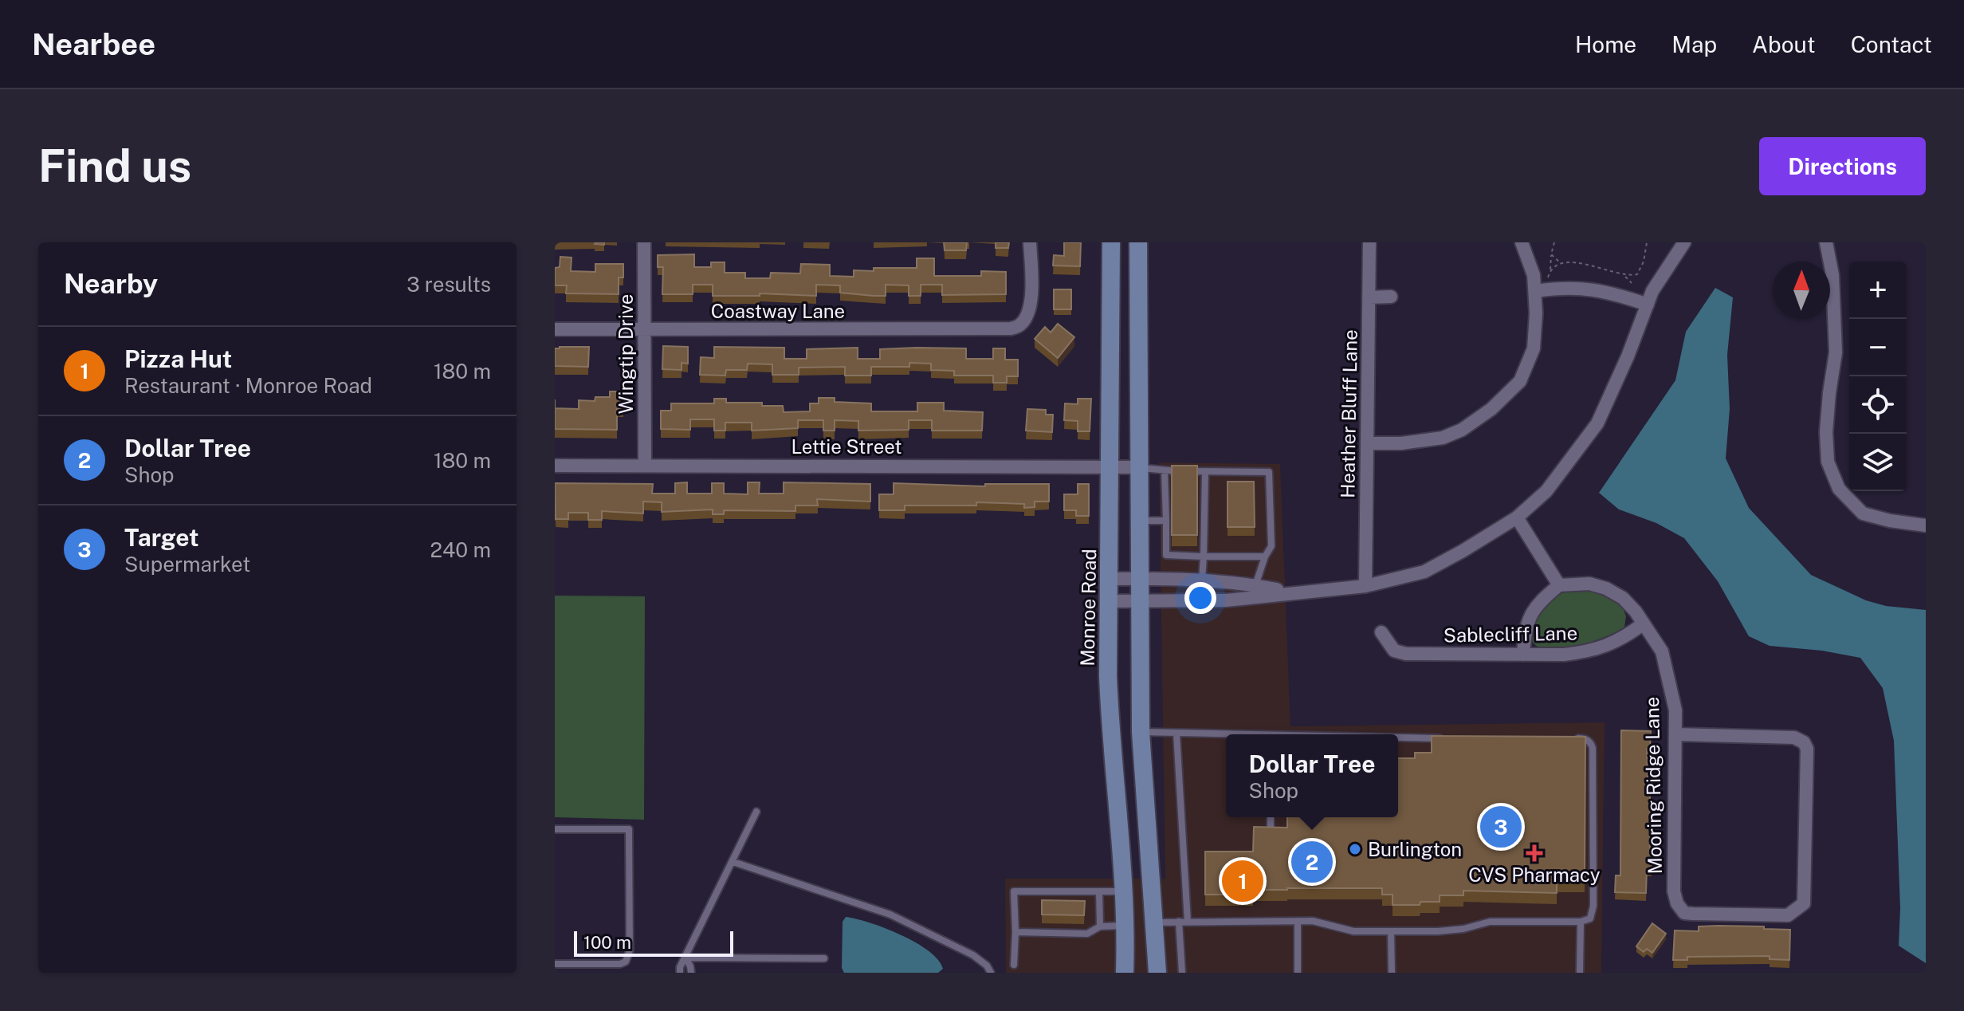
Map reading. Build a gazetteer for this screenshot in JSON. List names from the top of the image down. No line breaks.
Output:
{"streets":{"main road":["Monroe Road"],"street":["Coastway Lane","Wingtip Drive","Heather Bluff Lane","Lettie Street","Sablecliff Lane","Mooring Ridge Lane"]},"crossings":[["Coastway Lane","Wingtip Drive"],["Wingtip Drive","Lettie Street"],["Lettie Street","Monroe Road"],["Sablecliff Lane","Mooring Ridge Lane"]],"places":{"other":["Burlington"],"health":["CVS Pharmacy"]},"scale_bar":"100 m","north":"top","page":{"header":"Nearbee","nav":["Home","Map","About","Contact"],"buttons":"Directions","title":"Find us","heading":["Nearby","3 results"],"map_buttons":["+","−"],"list":[{"mark":"1","name":"Pizza Hut","note":"Restaurant · Monroe Road","value":"180 m"},{"mark":"2","name":"Dollar Tree","note":"Shop","value":"180 m"},{"mark":"3","name":"Target","note":"Supermarket","value":"240 m"}],"popup":["Dollar Tree","Shop"],"pins":["3","2","1"],"scale":"100 m"}}
